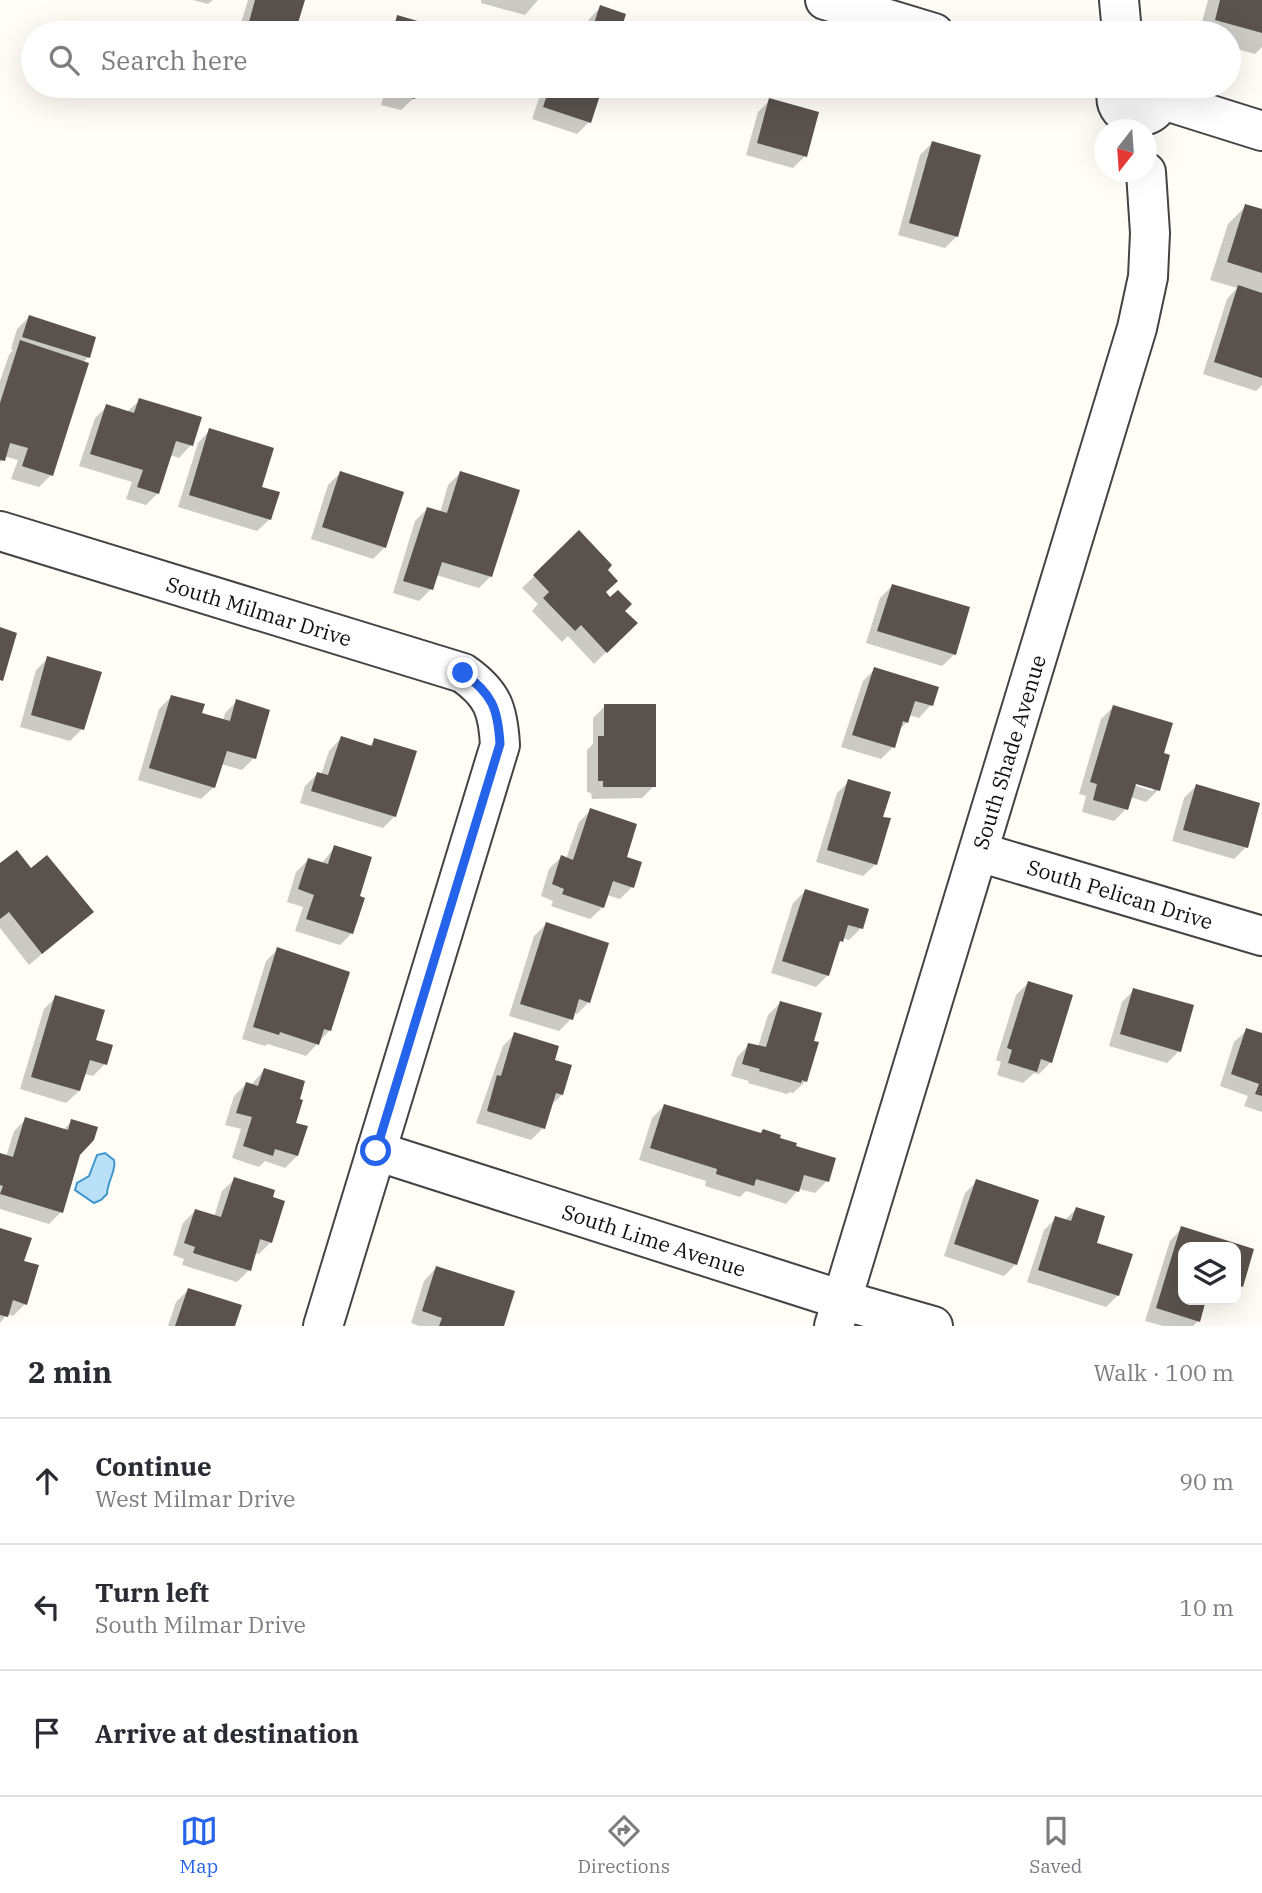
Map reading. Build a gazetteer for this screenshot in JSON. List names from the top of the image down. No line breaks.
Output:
{"streets":{"street":["South Milmar Drive","South Shade Avenue","South Pelican Drive","South Lime Avenue"]},"crossings":[["South Milmar Drive","South Lime Avenue"],["South Shade Avenue","South Pelican Drive"],["South Shade Avenue","South Lime Avenue"]],"north":"bottom","page":{"search":"Search here","heading":["2 min","Walk · 100 m"],"list":[["Continue","West Milmar Drive","90 m"],["Turn left","South Milmar Drive","10 m"],"Arrive at destination"],"nav":["Map","Directions","Saved"]}}
